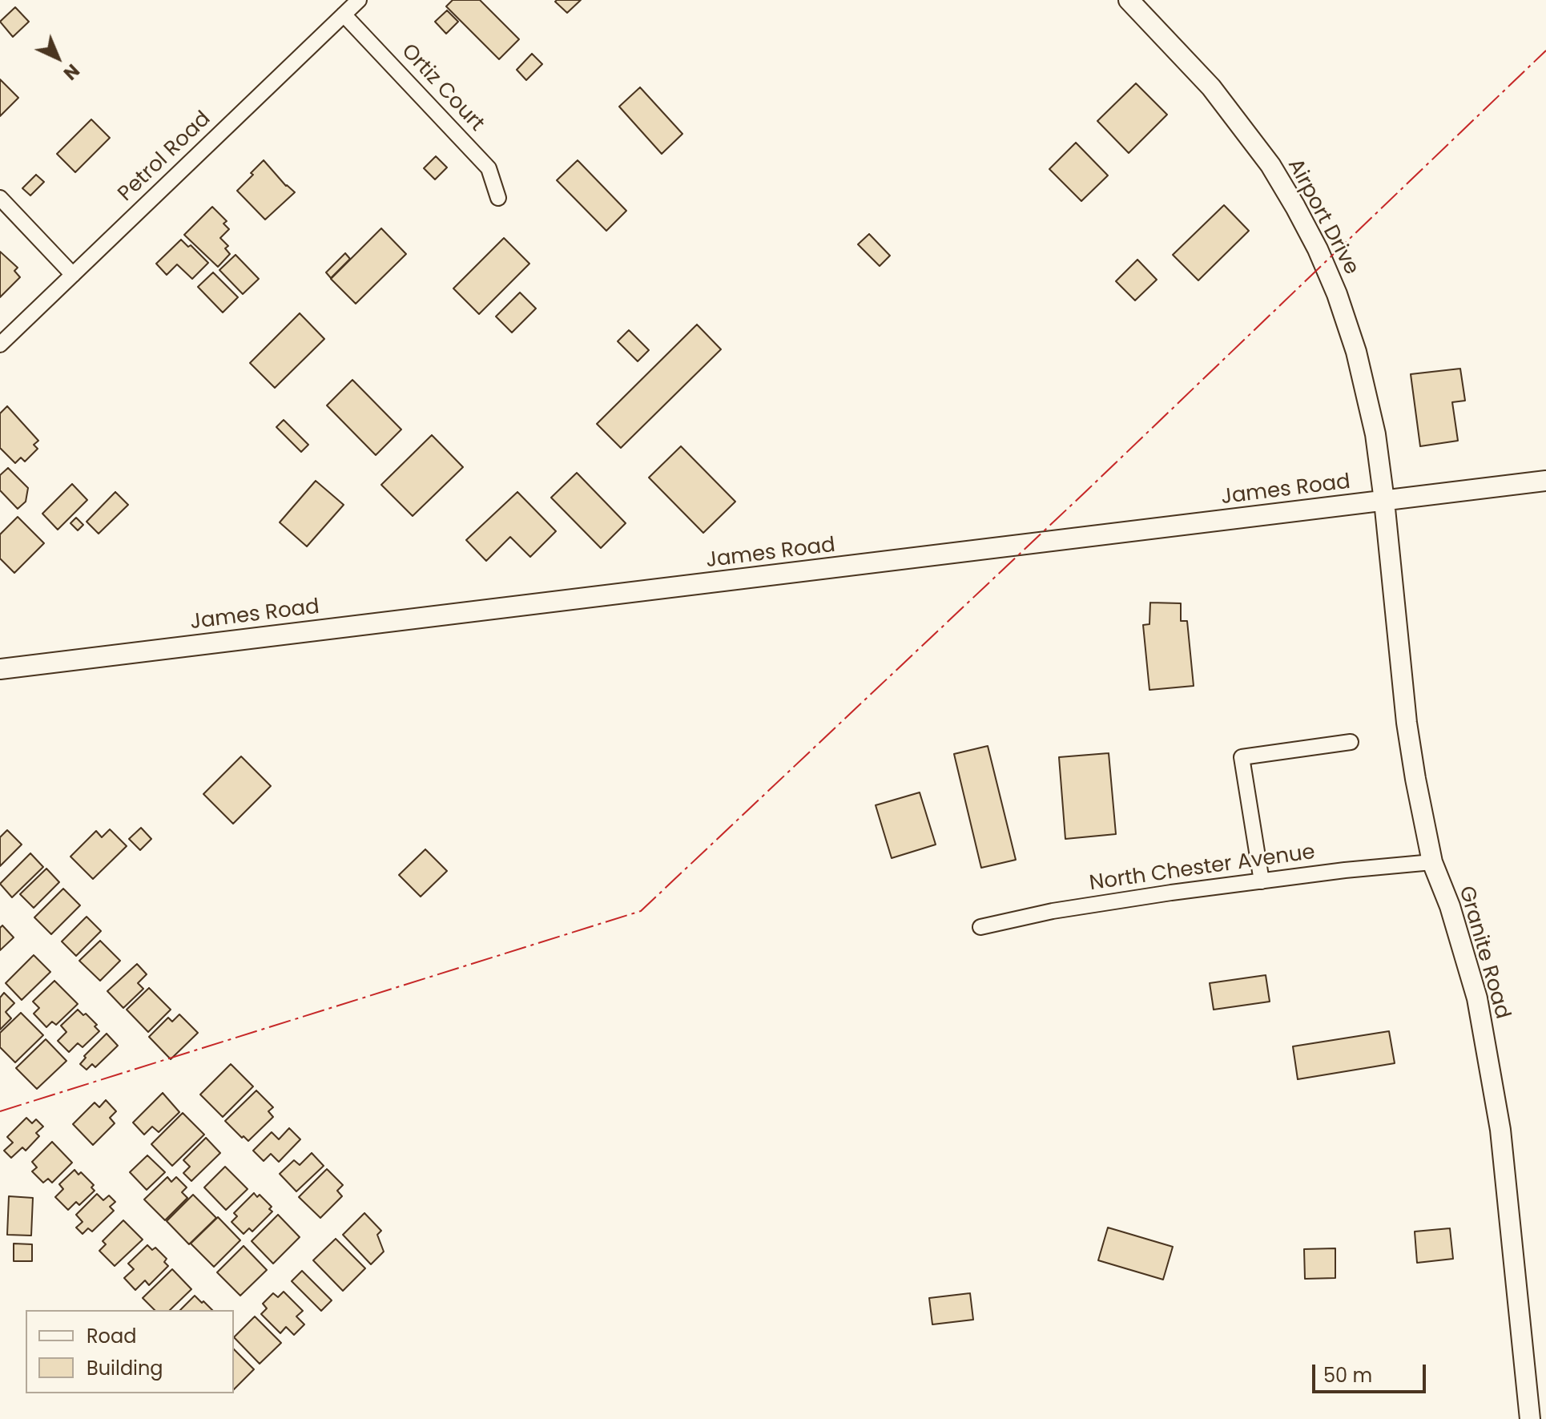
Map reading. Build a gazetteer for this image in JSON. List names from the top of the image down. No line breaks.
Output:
{"streets":{"main road":["Airport Drive","James Road","Granite Road"],"street":["Ortiz Court","Petrol Road","North Chester Avenue"]},"crossings":[["Ortiz Court","Petrol Road"],["Airport Drive","James Road"],["Airport Drive","Granite Road"],["James Road","Granite Road"],["North Chester Avenue","Granite Road"]],"legend":["Road","Building"],"scale_bar":"50 m","north":"bottom right"}
